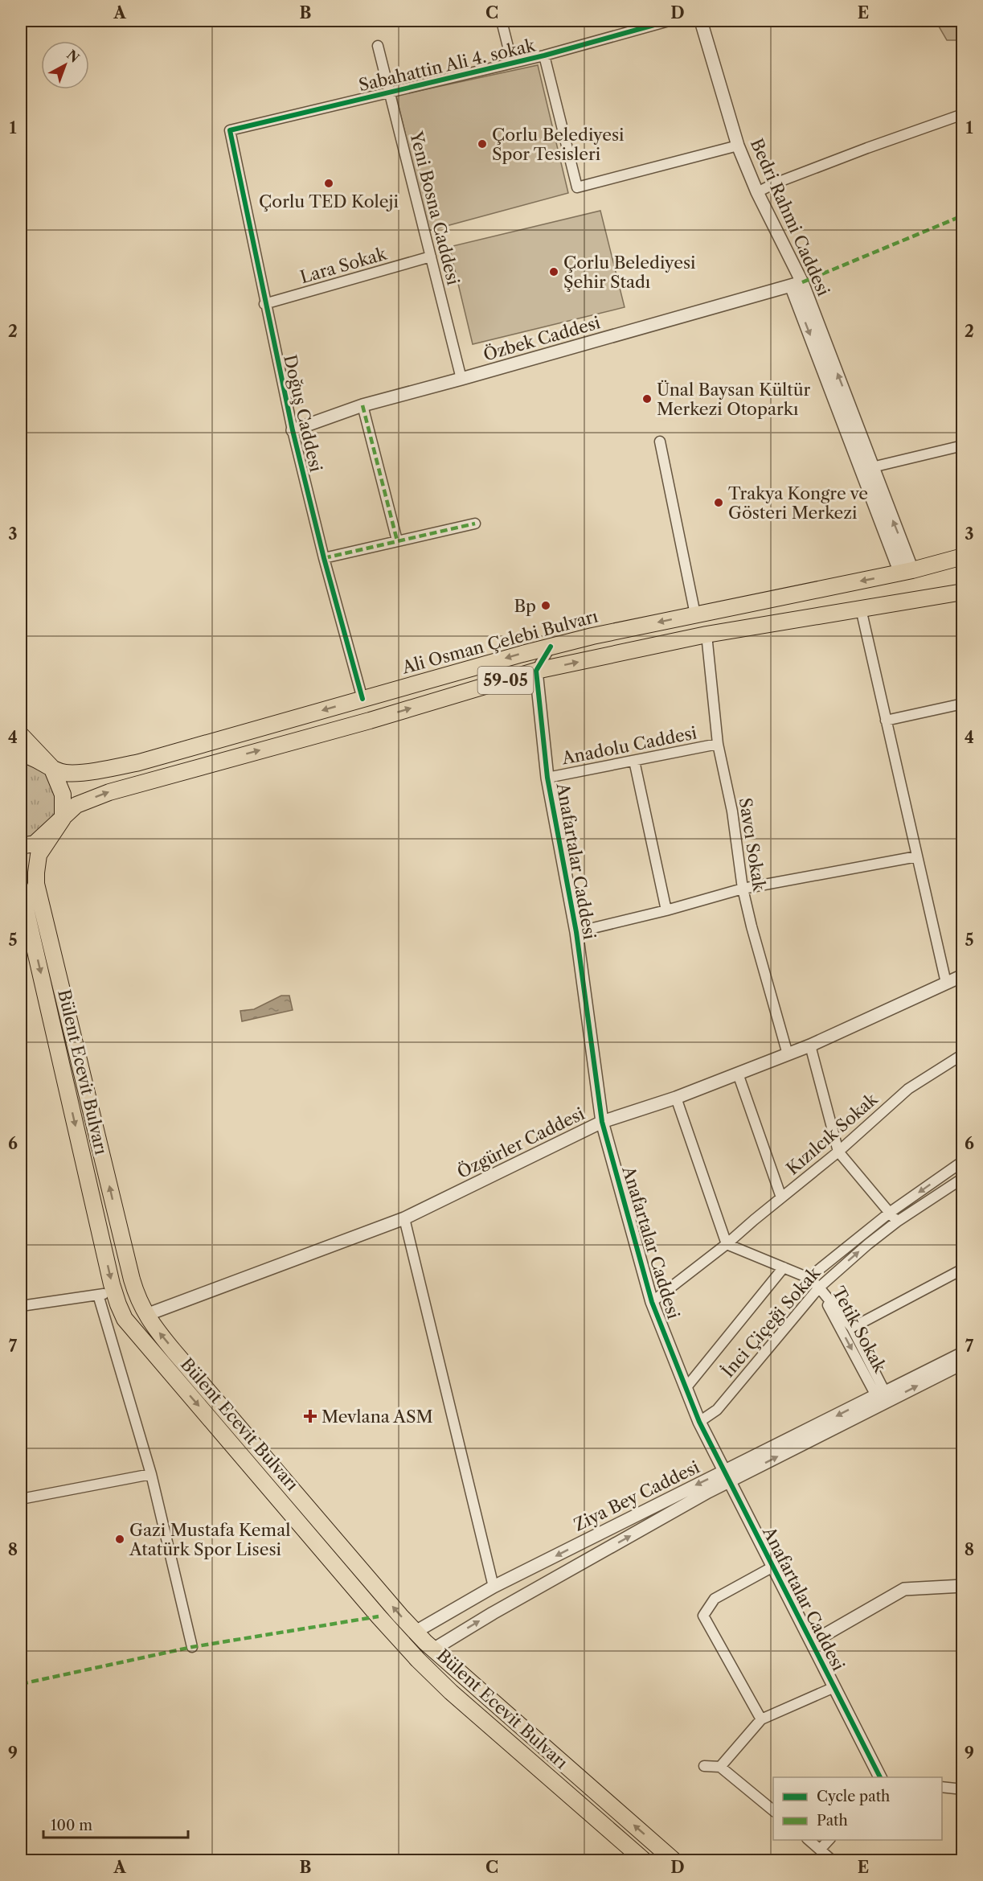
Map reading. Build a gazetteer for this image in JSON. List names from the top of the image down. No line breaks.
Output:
{"streets":{"main road":["Ali Osman Çelebi Bulvarı","59-05","Bülent Ecevit Bulvarı"],"street":["Sabahattin Ali 4. sokak","Yeni Bosna Caddesi","Bedri Rahmi Caddesi","Lara Sokak","Özbek Caddesi","Doğuş Caddesi","Anadolu Caddesi","Savcı Sokak","Anafartalar Caddesi","Kızılcık Sokak","Özgürler Caddesi","İnci Çiçeği Sokak","Tetik Sokak","Ziya Bey Caddesi"]},"crossings":[["Sabahattin Ali 4. sokak","Yeni Bosna Caddesi"],["Sabahattin Ali 4. sokak","Doğuş Caddesi"],["Yeni Bosna Caddesi","Lara Sokak"],["Yeni Bosna Caddesi","Özbek Caddesi"],["Bedri Rahmi Caddesi","Özbek Caddesi"],["Bedri Rahmi Caddesi","Ali Osman Çelebi Bulvarı"],["Lara Sokak","Doğuş Caddesi"],["Özbek Caddesi","Doğuş Caddesi"],["Doğuş Caddesi","Ali Osman Çelebi Bulvarı"],["59-05","Savcı Sokak"],["59-05","Anafartalar Caddesi"],["Anadolu Caddesi","Savcı Sokak"],["Anadolu Caddesi","Anafartalar Caddesi"],["Savcı Sokak","Özgürler Caddesi"],["Anafartalar Caddesi","Kızılcık Sokak"],["Anafartalar Caddesi","Özgürler Caddesi"],["Anafartalar Caddesi","İnci Çiçeği Sokak"],["Anafartalar Caddesi","Ziya Bey Caddesi"],["İnci Çiçeği Sokak","Tetik Sokak"],["Tetik Sokak","Ziya Bey Caddesi"]],"places":{"other":["Çorlu Belediyesi Spor Tesisleri","Çorlu TED Koleji","Çorlu Belediyesi Şehir Stadı","Ünal Baysan Kültür Merkezi Otoparkı","Trakya Kongre ve Gösteri Merkezi","Bp","Gazi Mustafa Kemal Atatürk Spor Lisesi"],"health":["Mevlana ASM"]},"legend":["Cycle path","Path"],"scale_bar":"100 m","north":"top right","grid":{"columns":["A","B","C","D","E"],"rows":["1","2","3","4","5","6","7","8","9"]}}
